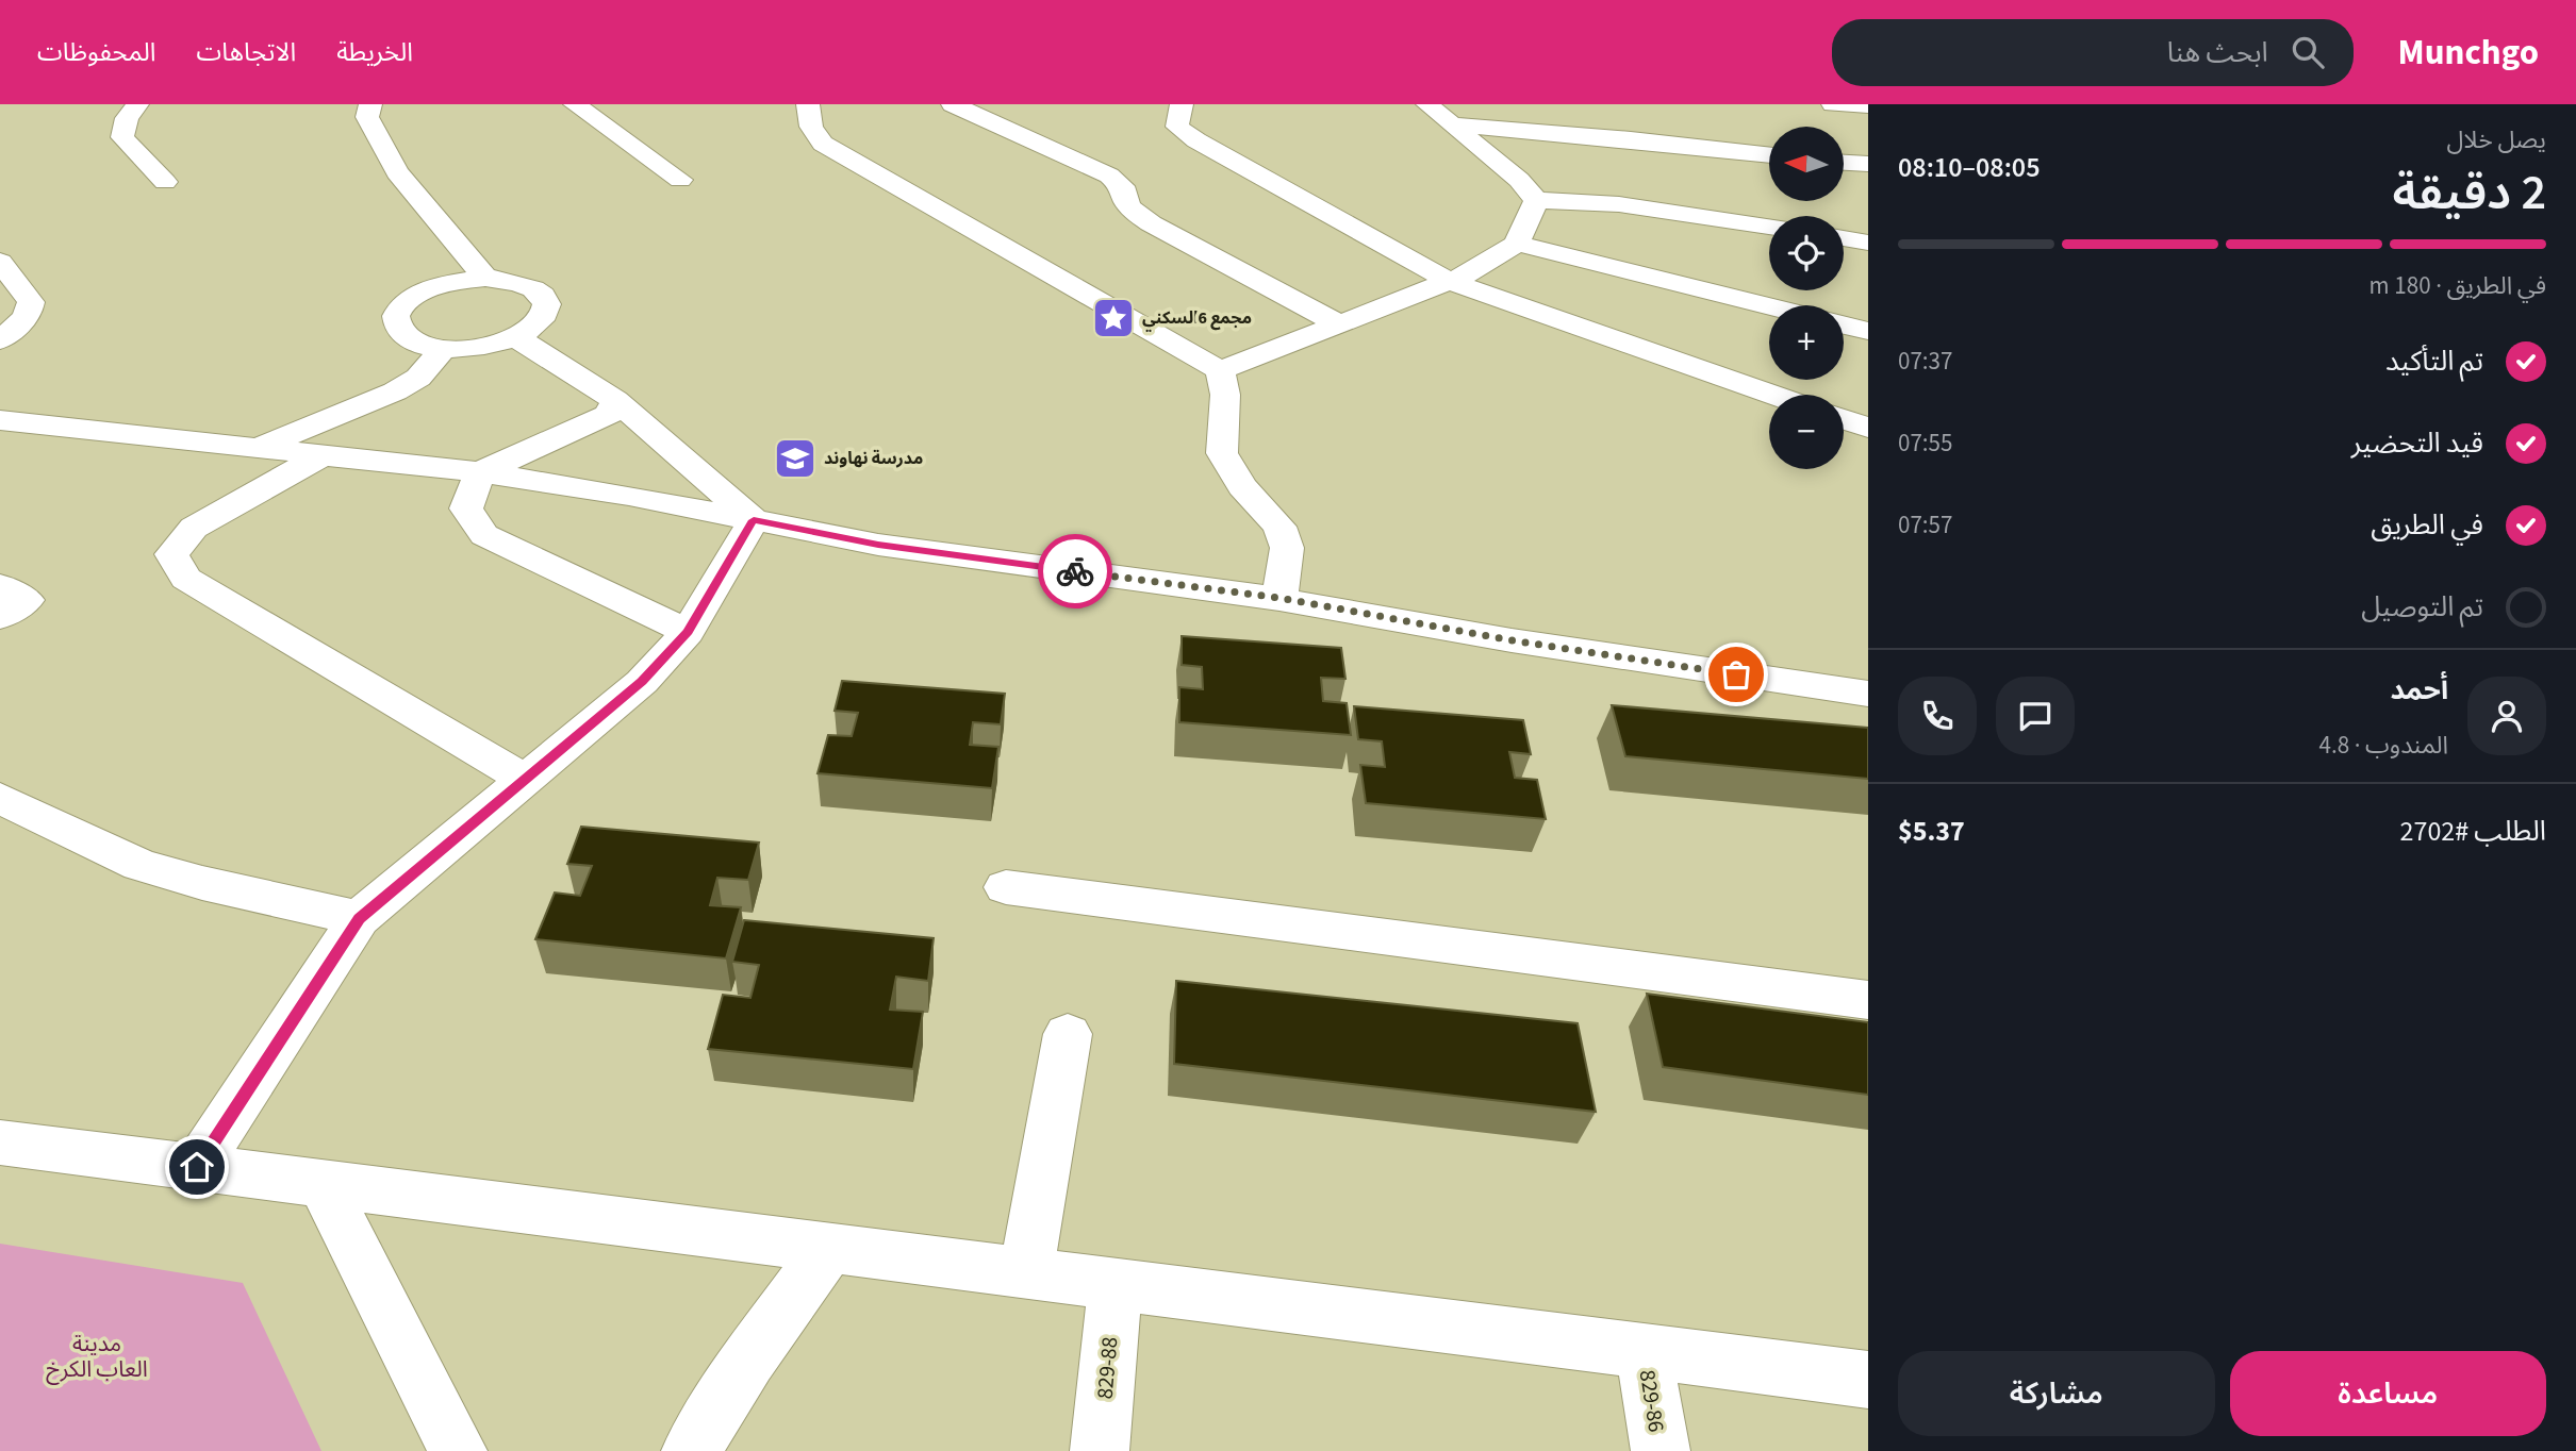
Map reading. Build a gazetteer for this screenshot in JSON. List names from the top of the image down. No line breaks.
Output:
{"streets":{"street":["829-88","829-86"]},"parks":["مدينة العاب الكرخ"],"places":{"place":["مجمع 6السكني"],"school or university":["مدرسة نهاوند"]},"north":"left","page":{"header":"Munchgo","search":"ابحث هنا","nav":["الخريطة","الاتجاهات","المحفوظات"],"heading":["2 دقيقة","يصل خلال","08:05–08:10"],"panel":["أحمد","المندوب · 4.8","الطلب #2702","$5.37"],"map_buttons":["+","−"],"bar":"في الطريق · 180 m","list":[["تم التأكيد","07:37"],["قيد التحضير","07:55"],["في الطريق","07:57"],"تم التوصيل"],"buttons":["مساعدة","مشاركة"]}}
